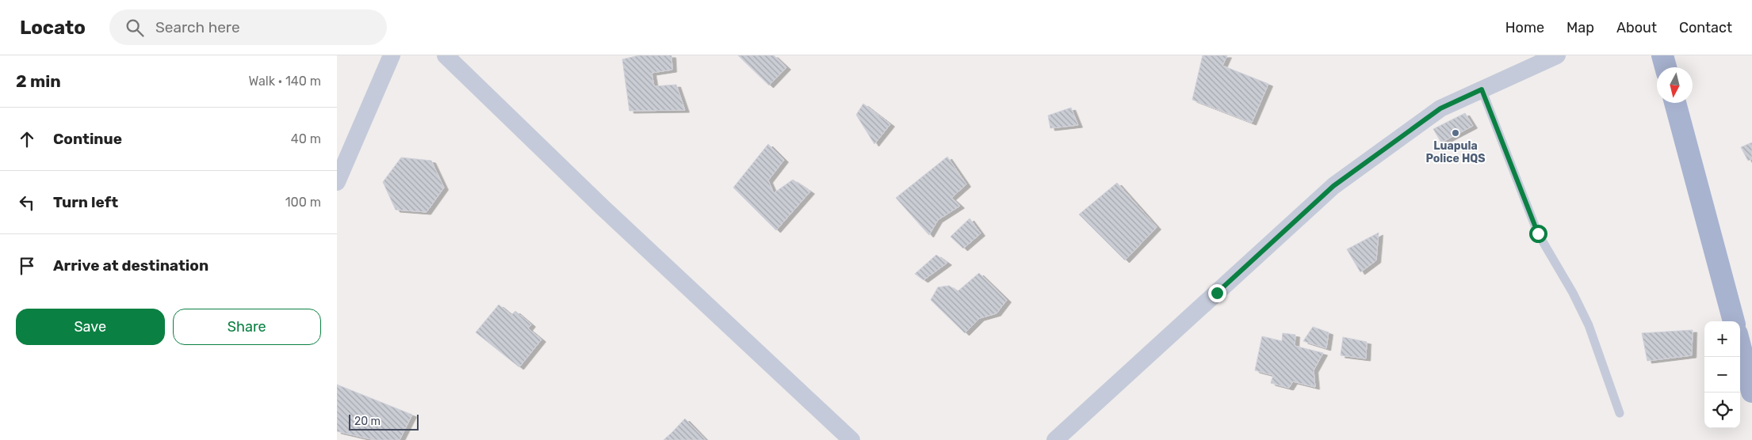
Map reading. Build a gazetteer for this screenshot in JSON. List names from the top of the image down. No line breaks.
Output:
{"places":["Luapula Police HQS"],"scale_bar":"20 m","north":"bottom","page":{"header":"Locato","search":"Search here","nav":["Home","Map","About","Contact"],"heading":["2 min","Walk · 140 m"],"list":[["Continue","40 m"],["Turn left","100 m"],"Arrive at destination"],"buttons":["Save","Share"],"map_buttons":["+","−"],"scale":"20 m"}}
